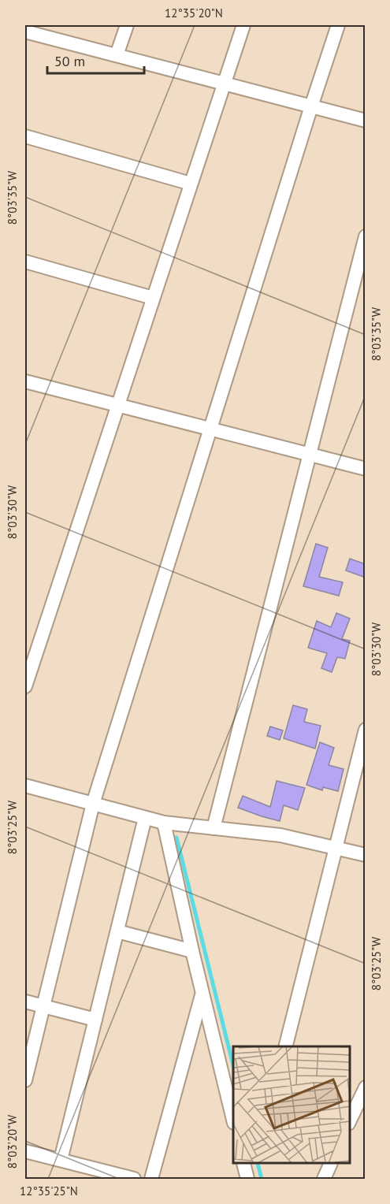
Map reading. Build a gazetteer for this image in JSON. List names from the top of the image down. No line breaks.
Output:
{"scale_bar":"50 m","coordinates":["12°35'20\"N","8°03'35\"W","8°03'30\"W","8°03'25\"W","8°03'20\"W","12°35'25\"N"]}
